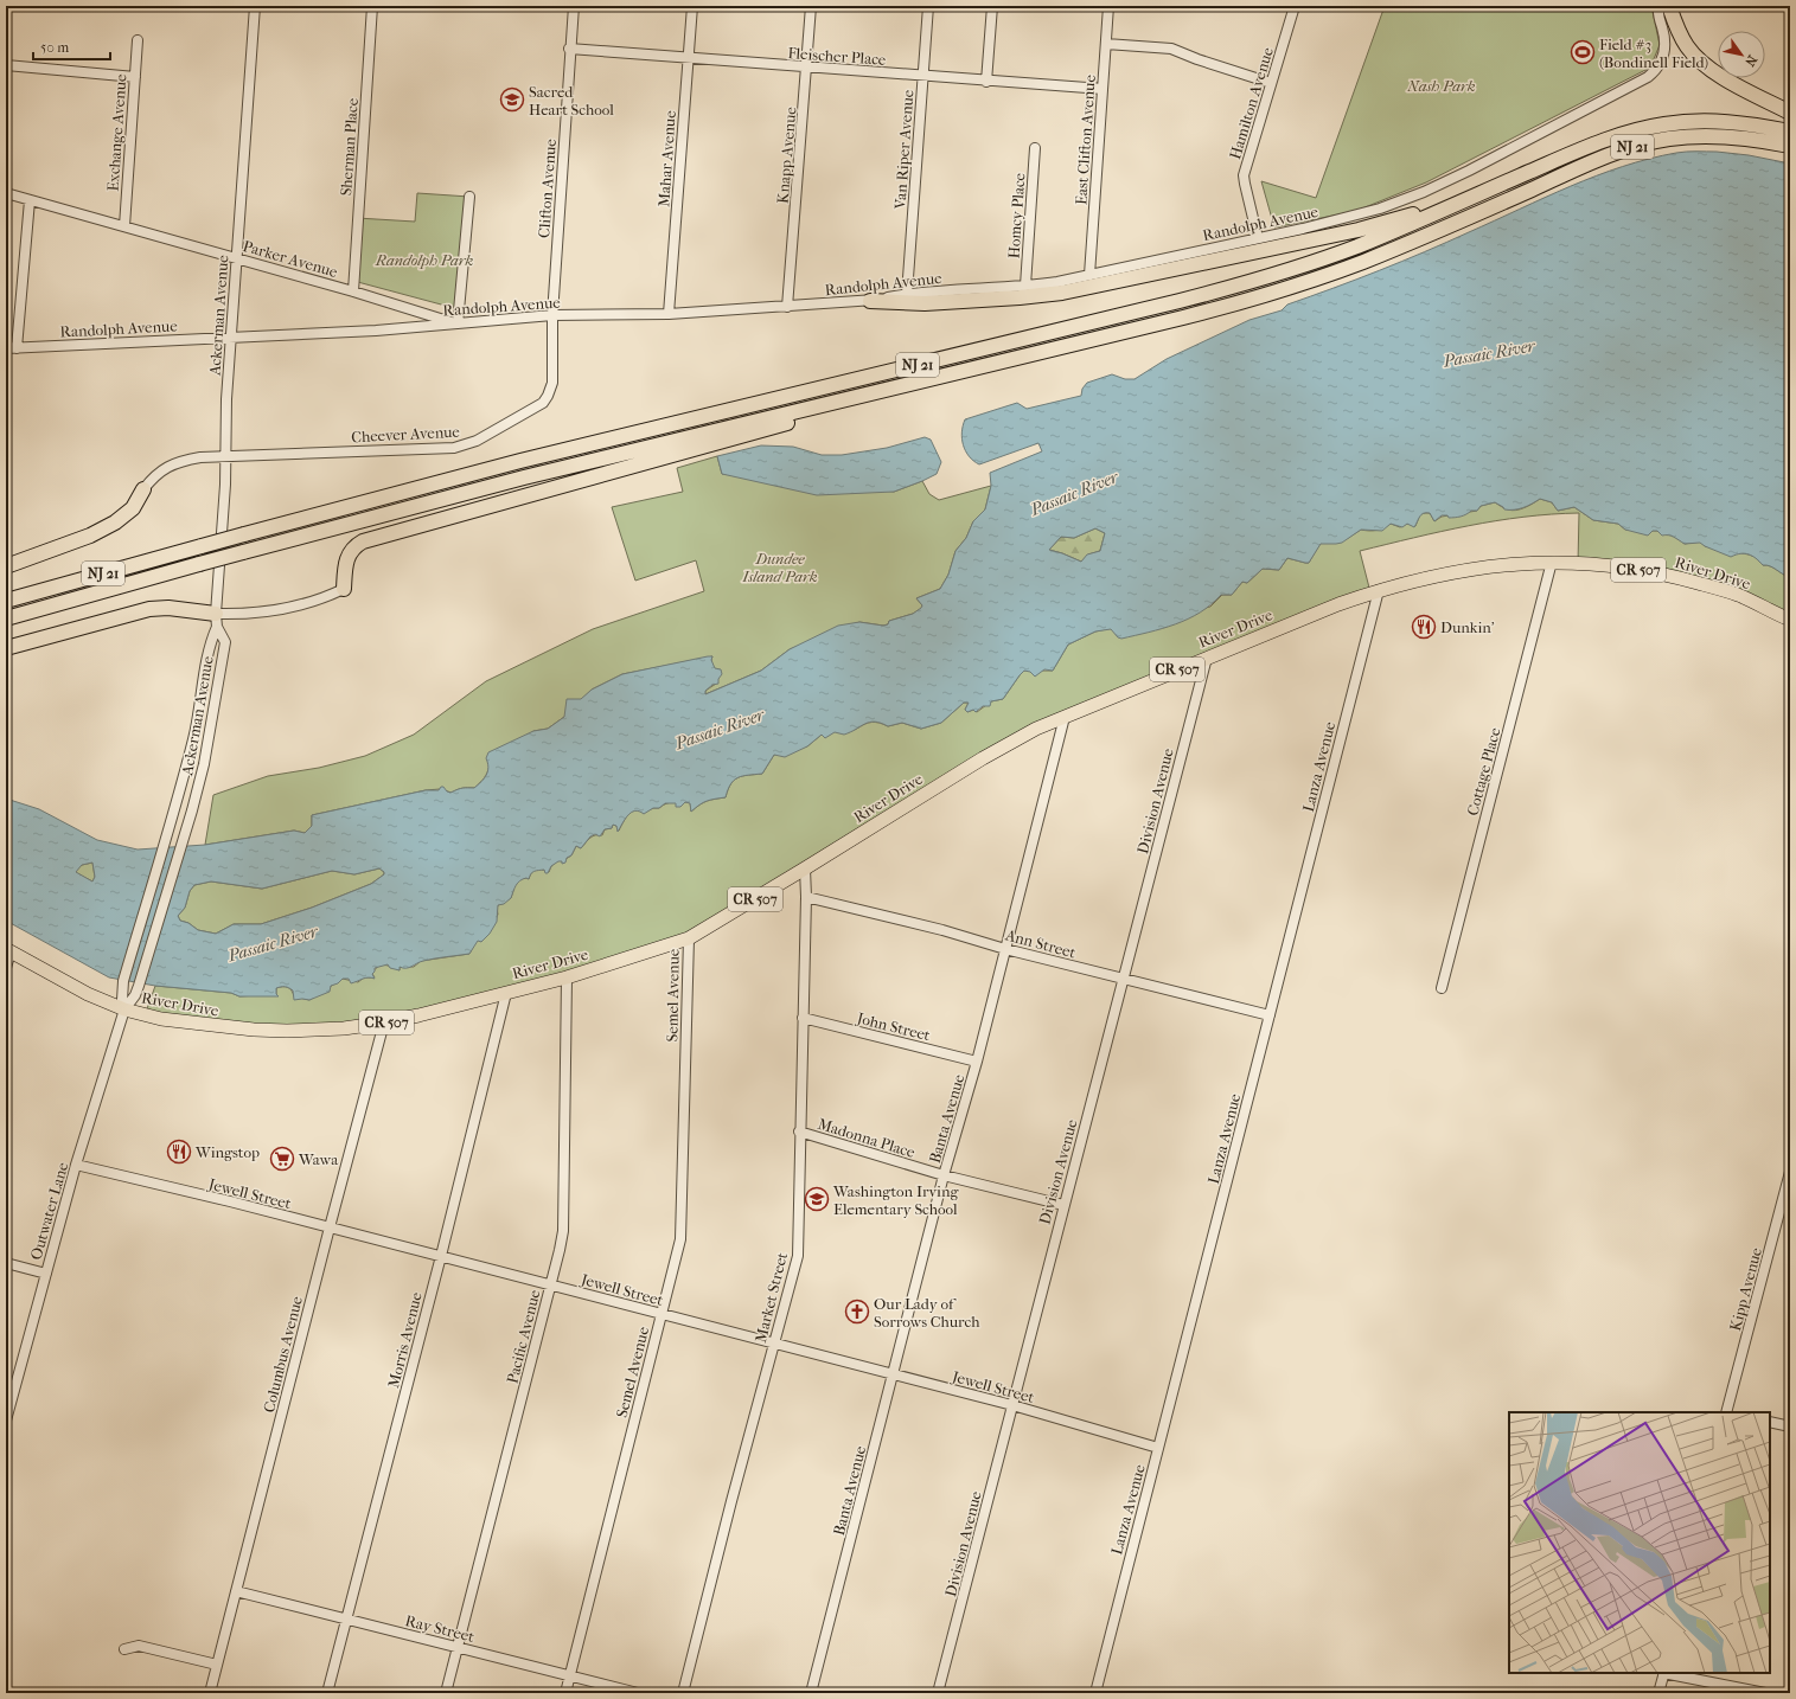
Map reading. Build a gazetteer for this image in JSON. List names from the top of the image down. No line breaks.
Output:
{"streets":{"highway":["NJ 21"],"main road":["CR 507","River Drive"],"street":["Fleischer Place","Hamilton Avenue","Exchange Avenue","East Clifton Avenue","Sherman Place","Van Riper Avenue","Knapp Avenue","Mahar Avenue","Clifton Avenue","Homcy Place","Randolph Avenue","Parker Avenue","Ackerman Avenue","Cheever Avenue","Lanza Avenue","Cottage Place","Division Avenue","Ann Street","Semel Avenue","John Street","Banta Avenue","Madonna Place","Jewell Street","Outwater Lane","Kipp Avenue","Market Street","Pacific Avenue","Morris Avenue","Columbus Avenue","Ray Street"]},"crossings":[["Fleischer Place","East Clifton Avenue"],["Fleischer Place","Van Riper Avenue"],["Fleischer Place","Knapp Avenue"],["Fleischer Place","Mahar Avenue"],["Fleischer Place","Clifton Avenue"],["Hamilton Avenue","Randolph Avenue"],["Exchange Avenue","Parker Avenue"],["East Clifton Avenue","Randolph Avenue"],["Sherman Place","Parker Avenue"],["Van Riper Avenue","Randolph Avenue"],["Knapp Avenue","Randolph Avenue"],["Mahar Avenue","Randolph Avenue"],["Clifton Avenue","Randolph Avenue"],["Clifton Avenue","Cheever Avenue"],["Homcy Place","Randolph Avenue"],["Randolph Avenue","Parker Avenue"],["Randolph Avenue","Ackerman Avenue"],["Randolph Avenue","Cheever Avenue"],["Parker Avenue","Ackerman Avenue"],["Ackerman Avenue","Cheever Avenue"],["Ackerman Avenue","Outwater Lane"],["River Drive","Lanza Avenue"],["River Drive","Cottage Place"],["River Drive","Division Avenue"],["River Drive","Semel Avenue"],["River Drive","Banta Avenue"],["River Drive","Outwater Lane"],["River Drive","Market Street"],["River Drive","Pacific Avenue"],["River Drive","Morris Avenue"],["River Drive","Columbus Avenue"],["Lanza Avenue","Ann Street"],["Lanza Avenue","Jewell Street"],["Division Avenue","Ann Street"],["Division Avenue","Madonna Place"],["Division Avenue","Jewell Street"],["Ann Street","Banta Avenue"],["Ann Street","Market Street"],["Semel Avenue","Jewell Street"],["Semel Avenue","Ray Street"],["John Street","Banta Avenue"],["John Street","Market Street"],["Banta Avenue","Madonna Place"],["Banta Avenue","Jewell Street"],["Madonna Place","Market Street"],["Jewell Street","Outwater Lane"],["Jewell Street","Market Street"],["Jewell Street","Pacific Avenue"],["Jewell Street","Morris Avenue"],["Jewell Street","Columbus Avenue"],["Pacific Avenue","Ray Street"],["Morris Avenue","Ray Street"],["Columbus Avenue","Ray Street"]],"water":["Passaic River"],"parks":["Nash Park","Randolph Park","Dundee Island Park"],"places":{"sports":["Field #3 (Bondinell Field)"],"school or university":["Sacred Heart School","Washington Irving Elementary School"],"restaurant":["Dunkin'","Wingstop"],"supermarket":["Wawa"],"church":["Our Lady of Sorrows Church"]},"scale_bar":"50 m","north":"bottom right"}
